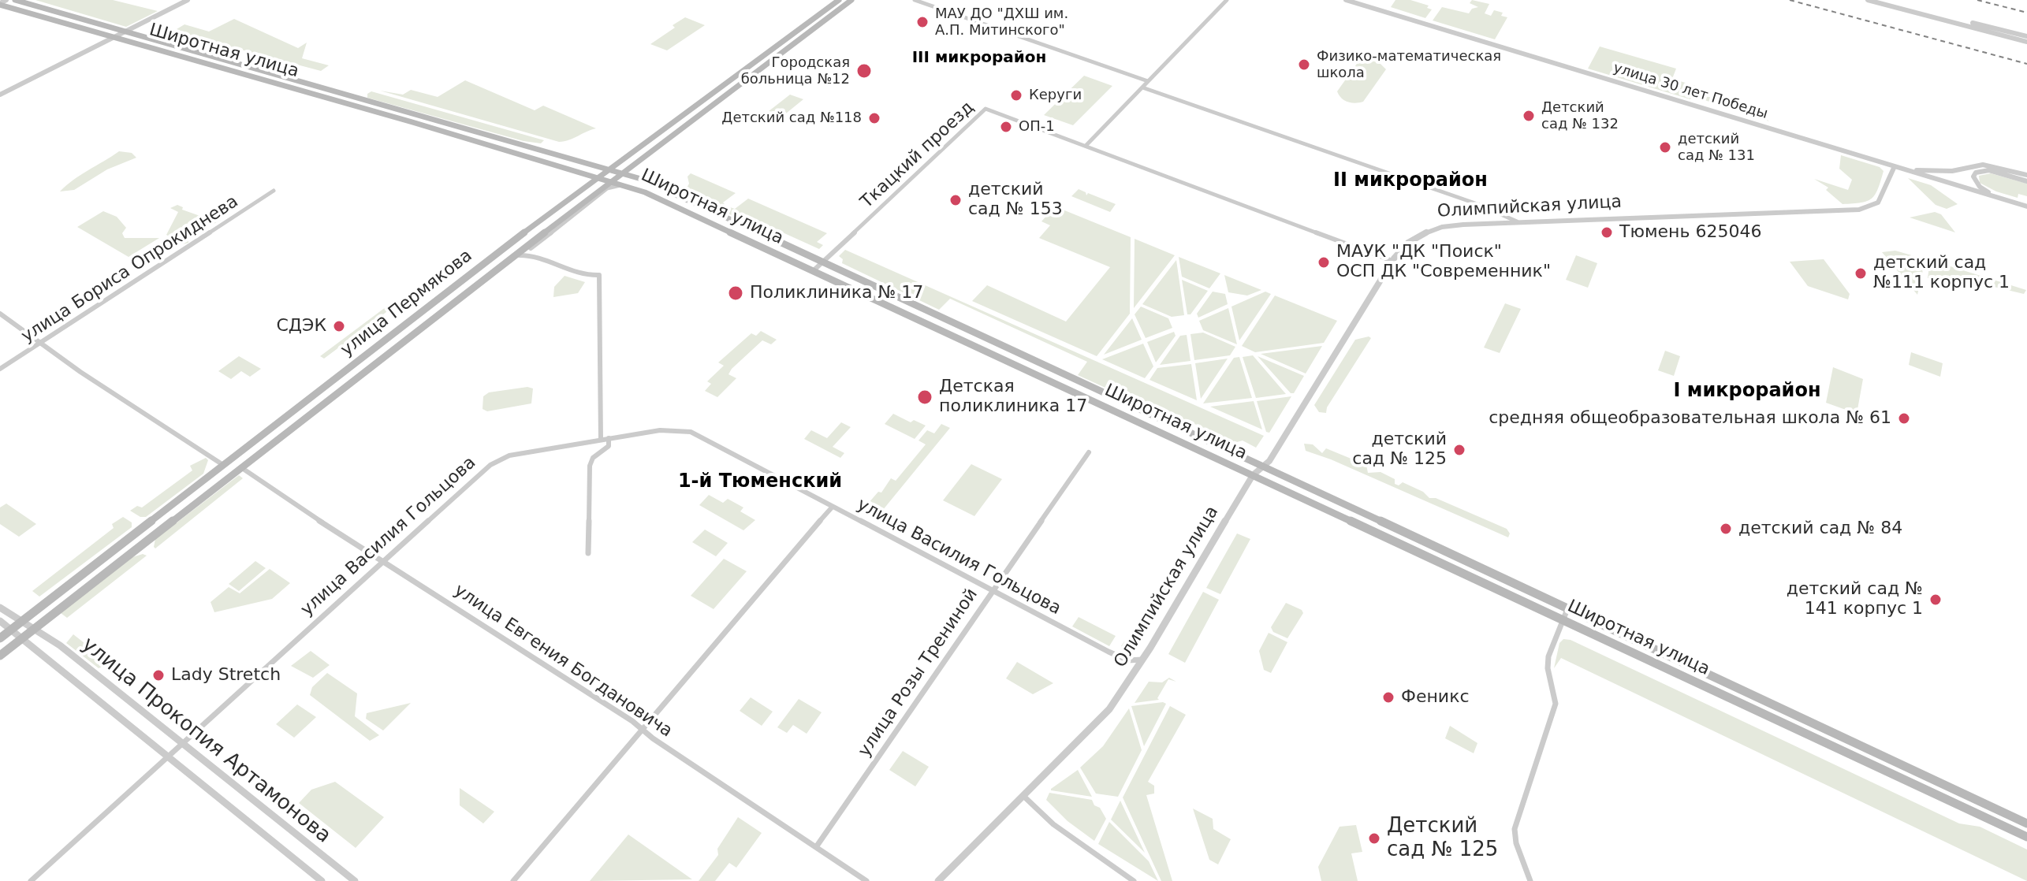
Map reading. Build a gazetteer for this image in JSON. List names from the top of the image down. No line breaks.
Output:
{"streets":{"main road":["Широтная улица","улица Пермякова"],"street":["улица 30 лет Победы","Ткацкий проезд","Олимпийская улица","улица Бориса Опрокиднева","улица Василия Гольцова","улица Евгения Богдановича","улица Розы Трениной","улица Прокопия Артамонова"]},"crossings":[["Широтная улица","Ткацкий проезд"],["Широтная улица","Олимпийская улица"],["Широтная улица","улица Пермякова"],["улица 30 лет Победы","Олимпийская улица"],["Олимпийская улица","улица Василия Гольцова"],["улица Пермякова","улица Евгения Богдановича"],["улица Пермякова","улица Прокопия Артамонова"],["улица Василия Гольцова","улица Евгения Богдановича"],["улица Василия Гольцова","улица Розы Трениной"],["улица Василия Гольцова","улица Прокопия Артамонова"],["улица Евгения Богдановича","улица Розы Трениной"]],"districts":["III микрорайон","II микрорайон","I микрорайон","1-й Тюменский"],"places":["МАУ ДО \"ДХШ им. А.П. Митинского\"","Физико-математическая школа","Городская больница №12","Керуги","Детский сад № 132","Детский сад №118","ОП-1","детский сад № 131","детский сад № 153","Тюмень 625046","МАУК \"ДК \"Поиск\" ОСП ДК \"Современник\"","детский сад №111 корпус 1","Поликлиника № 17","СДЭК","Детская поликлиника 17","средняя общеобразовательная школа № 61","детский сад № 125","детский сад № 84","детский сад № 141 корпус 1","Lady Stretch","Феникс","Детский сад № 125"]}
